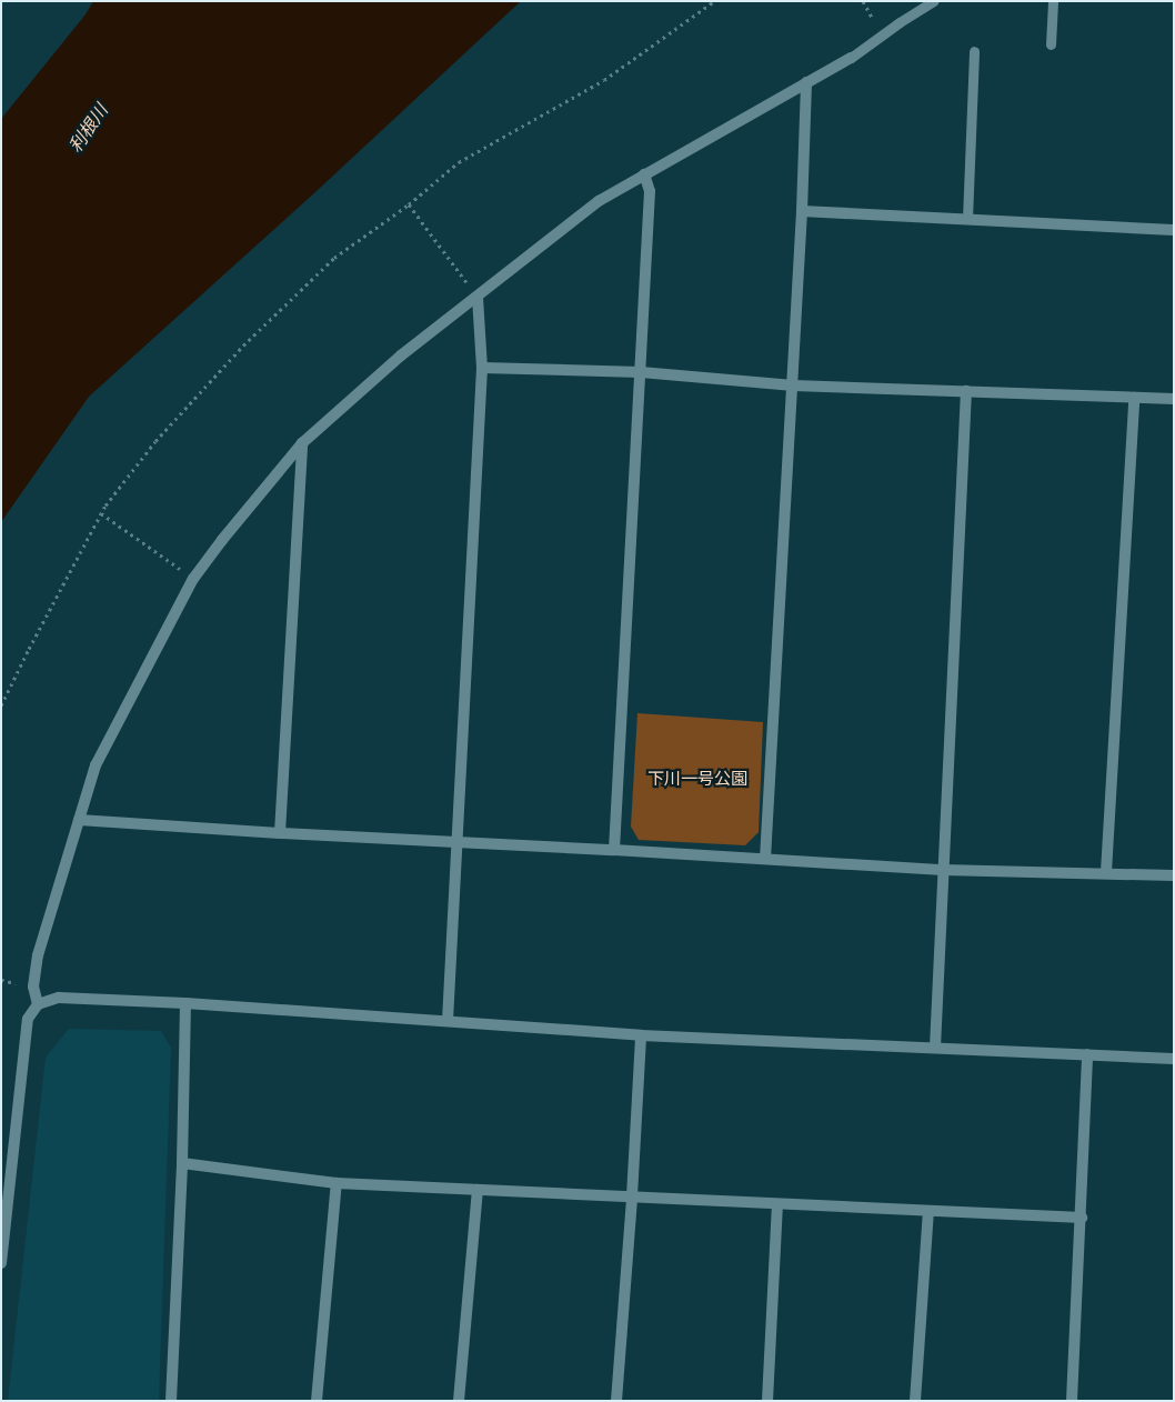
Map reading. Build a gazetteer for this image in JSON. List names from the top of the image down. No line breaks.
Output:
{"water":["利根川"],"parks":["下川一号公園"]}
